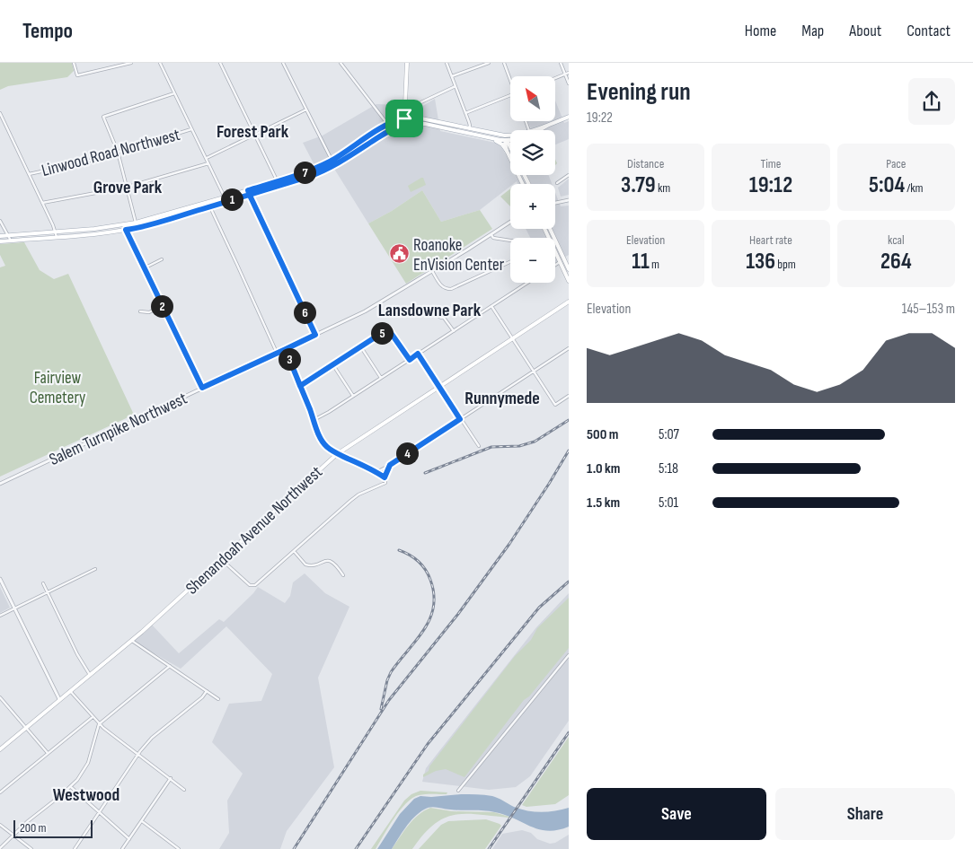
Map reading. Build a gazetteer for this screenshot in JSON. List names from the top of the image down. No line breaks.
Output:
{"streets":{"main road":["Shenandoah Avenue Northwest"],"street":["Linwood Road Northwest","Salem Turnpike Northwest"]},"districts":["Forest Park","Grove Park","Lansdowne Park","Runnymede","Westwood"],"parks":["Fairview Cemetery"],"places":{"public building":["Roanoke EnVision Center"]},"scale_bar":"200 m","north":"top left","page":{"header":"Tempo","nav":["Home","Map","About","Contact"],"heading":["Evening run","19:22"],"map_buttons":["+","−"],"stats":[["Distance","3.79 km"],["Time","19:12"],["Pace","5:04 /km"],["Elevation","11 m"],["Heart rate","136 bpm"],["kcal","264"]],"pins":["7","1","2","6","5","3","4"],"chart":["Elevation","145–153 m"],"list":[{"name":"500 m","note":"5:07"},{"name":"1.0 km","note":"5:18"},{"name":"1.5 km","note":"5:01"}],"buttons":["Save","Share"],"scale":"200 m"}}
